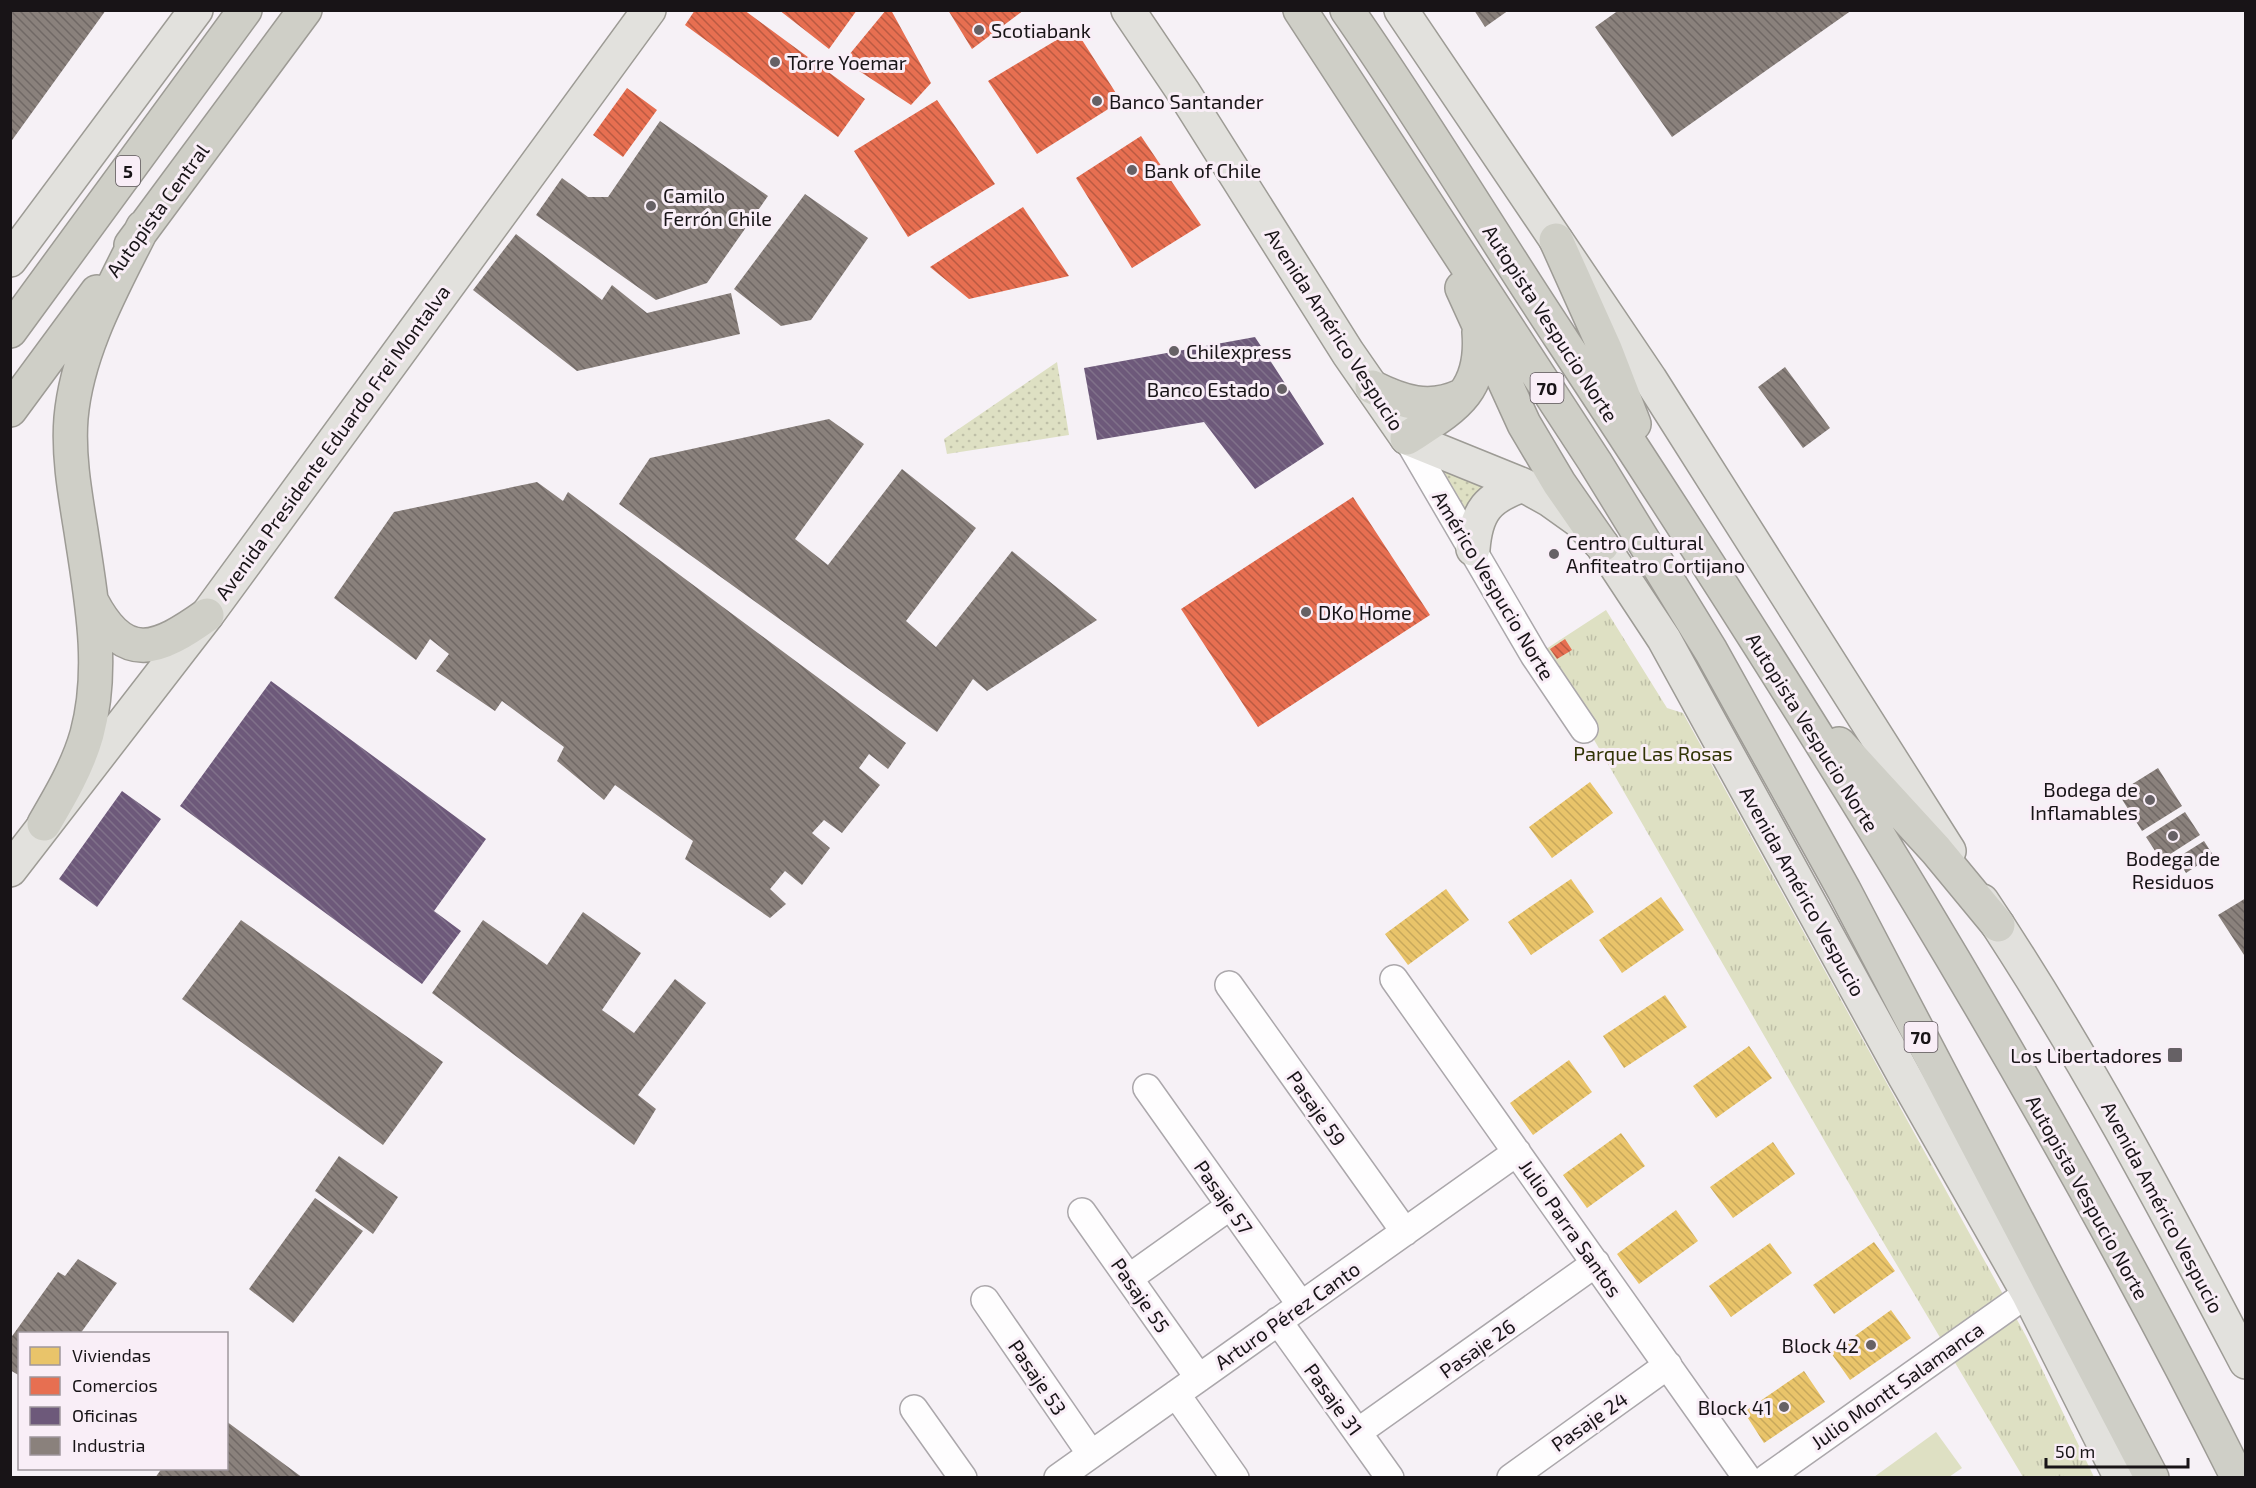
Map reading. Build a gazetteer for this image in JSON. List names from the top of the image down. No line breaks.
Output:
{"streets":{"highway":["5","Autopista Central","Autopista Vespucio Norte","70"],"main road":["Avenida Américo Vespucio","Avenida Presidente Eduardo Frei Montalva"],"street":["Américo Vespucio Norte","Pasaje 59","Pasaje 57","Julio Parra Santos","Pasaje 55","Arturo Pérez Canto","Pasaje 26","Pasaje 53","Julio Montt Salamanca","Pasaje 31","Pasaje 24"]},"crossings":[["Avenida Américo Vespucio","Américo Vespucio Norte"],["Avenida Américo Vespucio","Julio Montt Salamanca"],["Pasaje 59","Arturo Pérez Canto"],["Pasaje 57","Arturo Pérez Canto"],["Julio Parra Santos","Arturo Pérez Canto"],["Julio Parra Santos","Pasaje 26"],["Julio Parra Santos","Pasaje 24"],["Pasaje 55","Arturo Pérez Canto"],["Arturo Pérez Canto","Pasaje 53"],["Arturo Pérez Canto","Pasaje 31"],["Pasaje 26","Pasaje 31"]],"parks":["Parque Las Rosas"],"places":{"other":["Scotiabank","Torre Yoemar","Banco Santander","Bank of Chile","Camilo Ferrón Chile","Chilexpress","Banco Estado","Centro Cultural Anfiteatro Cortijano","DKo Home","Bodega de Inflamables","Bodega de Residuos","Block 42","Block 41"],"transit":["Los Libertadores"]},"legend":["Viviendas","Comercios","Oficinas","Industria"],"scale_bar":"50 m"}
